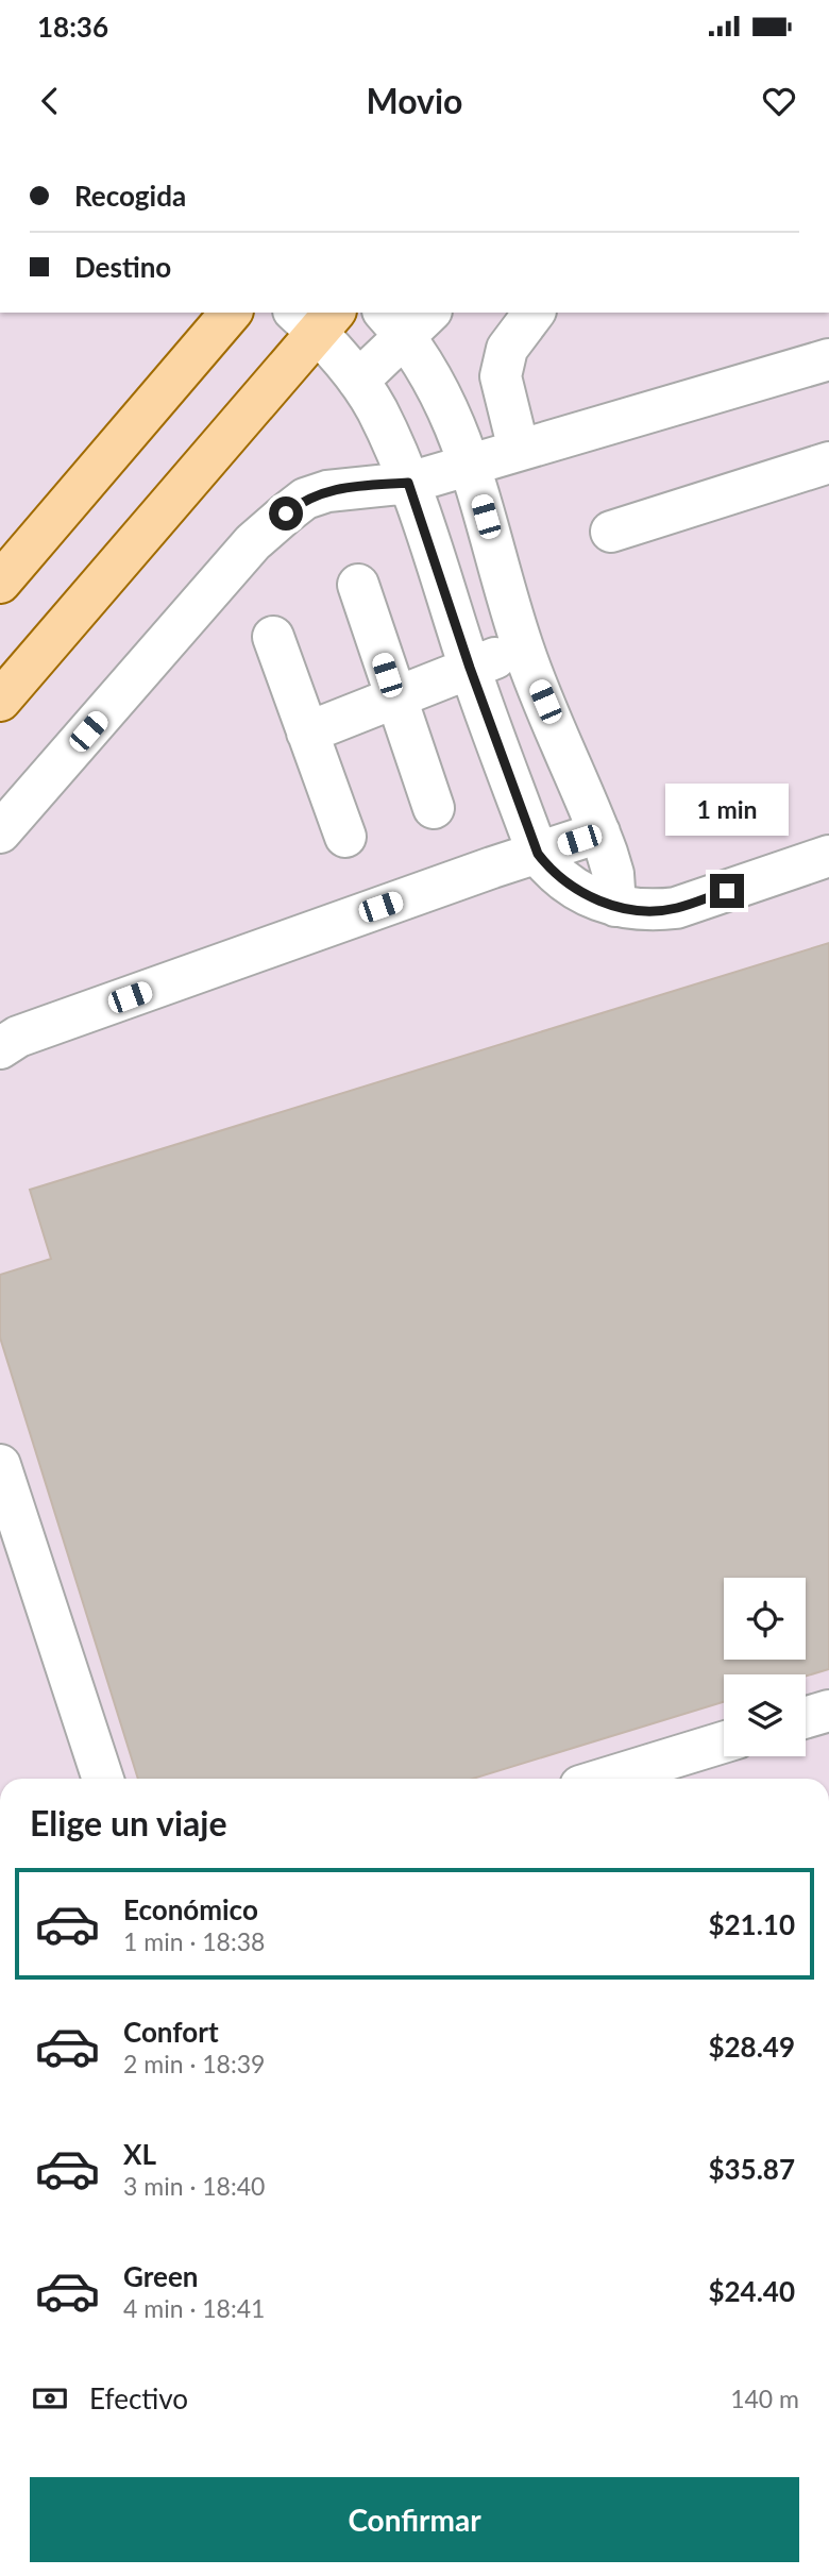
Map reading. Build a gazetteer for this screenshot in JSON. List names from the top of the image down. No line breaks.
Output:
{"page":{"status":"18:36","header":"Movio","banner":["Recogida","Destino"],"bubble":"1 min","heading":"Elige un viaje","list":[{"name":"Económico","note":"1 min · 18:38","value":"$21.10"},{"name":"Confort","note":"2 min · 18:39","value":"$28.49"},{"name":"XL","note":"3 min · 18:40","value":"$35.87"},{"name":"Green","note":"4 min · 18:41","value":"$24.40"}],"pay":["Efectivo","140 m"],"buttons":"Confirmar"}}
